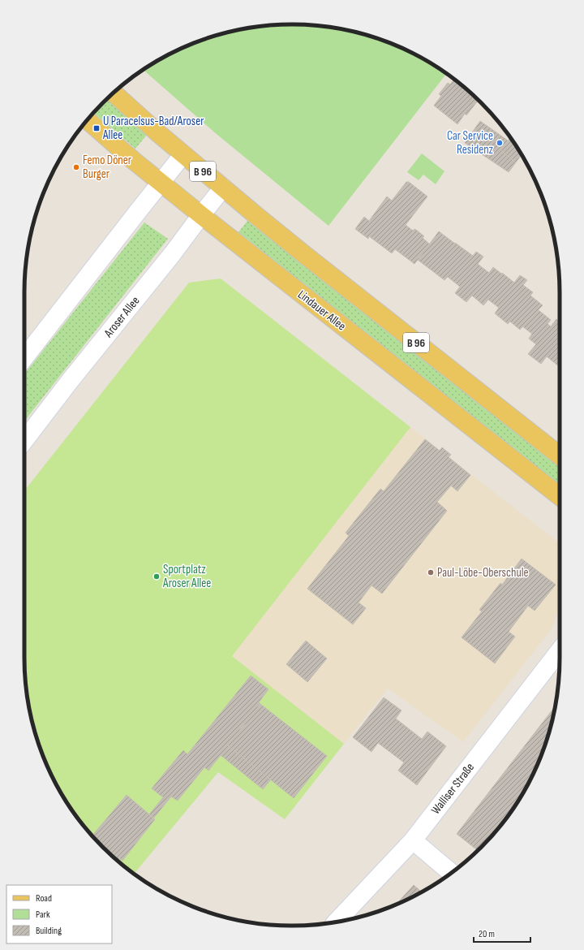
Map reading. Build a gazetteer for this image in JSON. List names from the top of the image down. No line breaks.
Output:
{"streets":{"main road":["B 96","Lindauer Allee","Aroser Allee","Walliser Straße"]},"crossings":[["B 96","Aroser Allee"],["Lindauer Allee","Aroser Allee"]],"places":{"transit":["U Paracelsus-Bad/Aroser Allee"],"other":["Car Service Residenz","Femo Döner Burger","Paul-Löbe-Oberschule","Sportplatz Aroser Allee"]},"legend":["Road","Park","Building"],"scale_bar":"20 m"}
